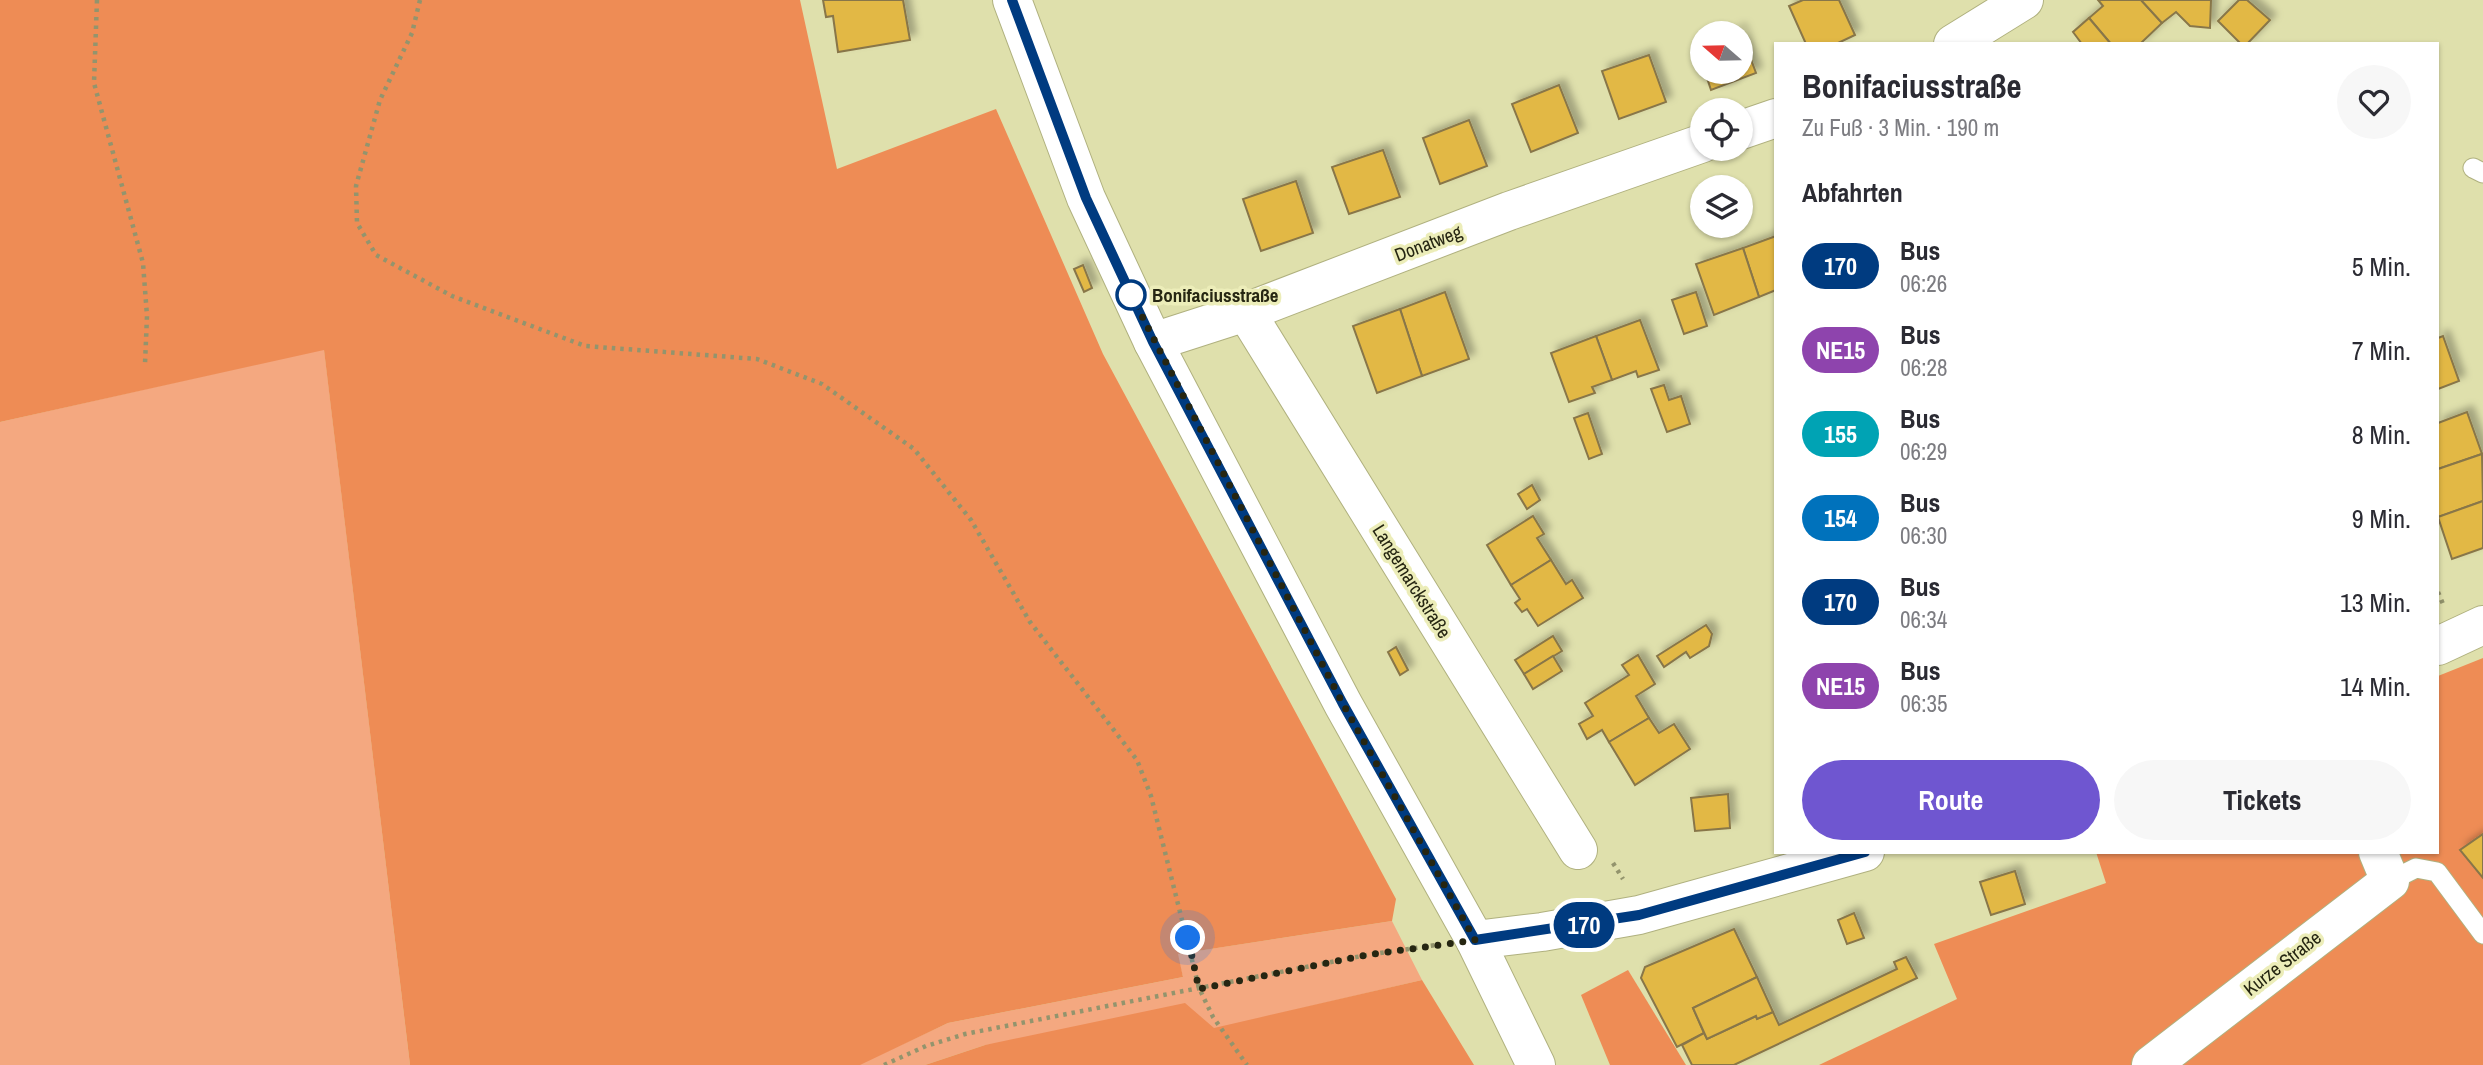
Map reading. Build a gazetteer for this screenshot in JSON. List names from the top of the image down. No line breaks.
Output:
{"streets":{"street":["Donatweg","Langemarckstraße","Kurze Straße"]},"crossings":[["Donatweg","Langemarckstraße"]],"places":["Bonifaciusstraße"],"lines":["bus line 170"],"north":"left","page":{"on_map":"170","heading":[["Bonifaciusstraße","Zu Fuß · 3 Min. · 190 m"],"Abfahrten"],"list":[{"mark":"170","name":"Bus","note":"06:26","value":"5 Min."},{"mark":"NE15","name":"Bus","note":"06:28","value":"7 Min."},{"mark":"155","name":"Bus","note":"06:29","value":"8 Min."},{"mark":"154","name":"Bus","note":"06:30","value":"9 Min."},{"mark":"170","name":"Bus","note":"06:34","value":"13 Min."},{"mark":"NE15","name":"Bus","note":"06:35","value":"14 Min."}],"buttons":["Route","Tickets"]}}
